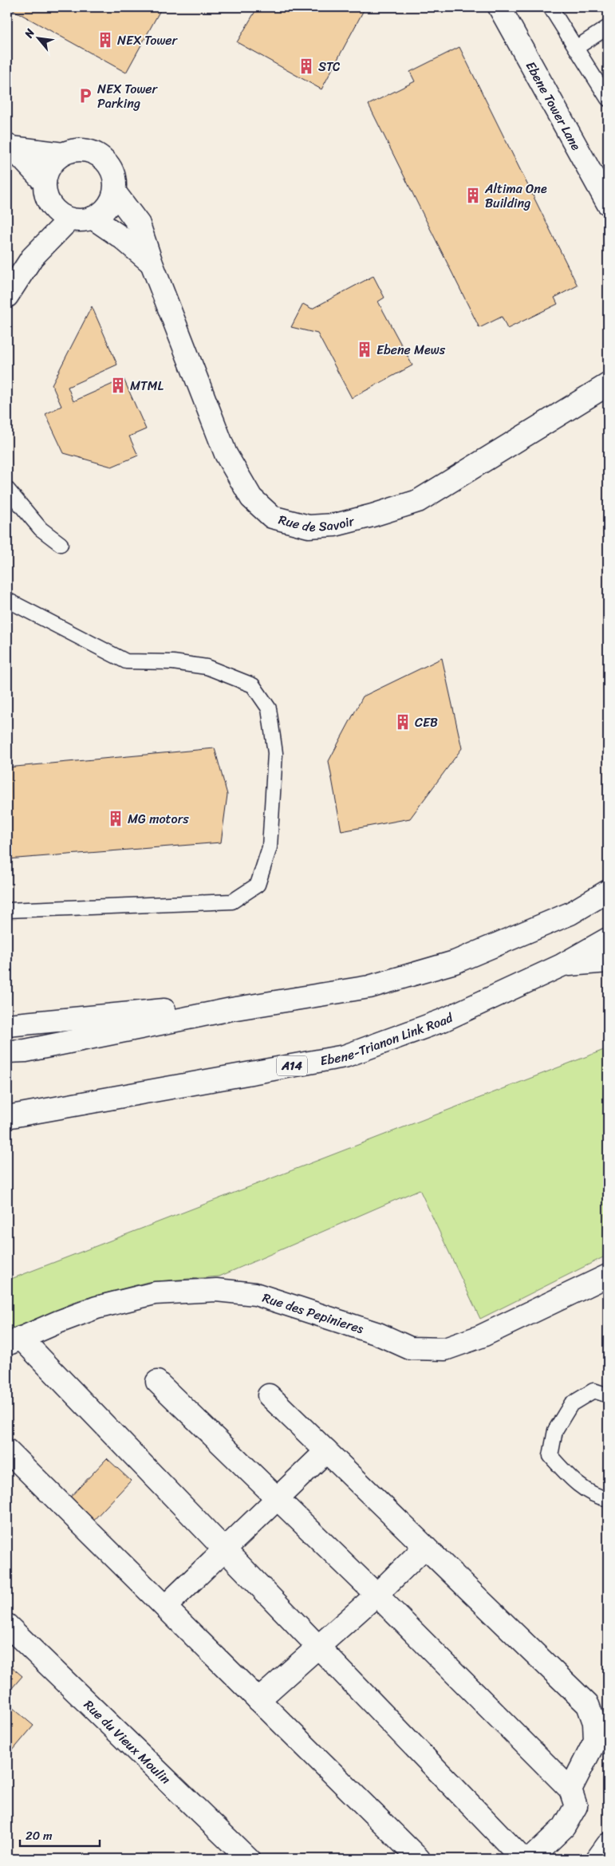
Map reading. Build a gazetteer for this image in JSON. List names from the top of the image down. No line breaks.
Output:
{"streets":{"street":["Ebene Tower Lane","Rue de Savoir","Ebene-Trianon Link Road","A14","Rue des Pepinieres","Rue du Vieux Moulin"]},"places":{"building":["NEX Tower","STC","Altima One Building","Ebene Mews","MTML","CEB","MG motors"],"parking":["NEX Tower Parking"]},"scale_bar":"20 m","north":"top left"}
